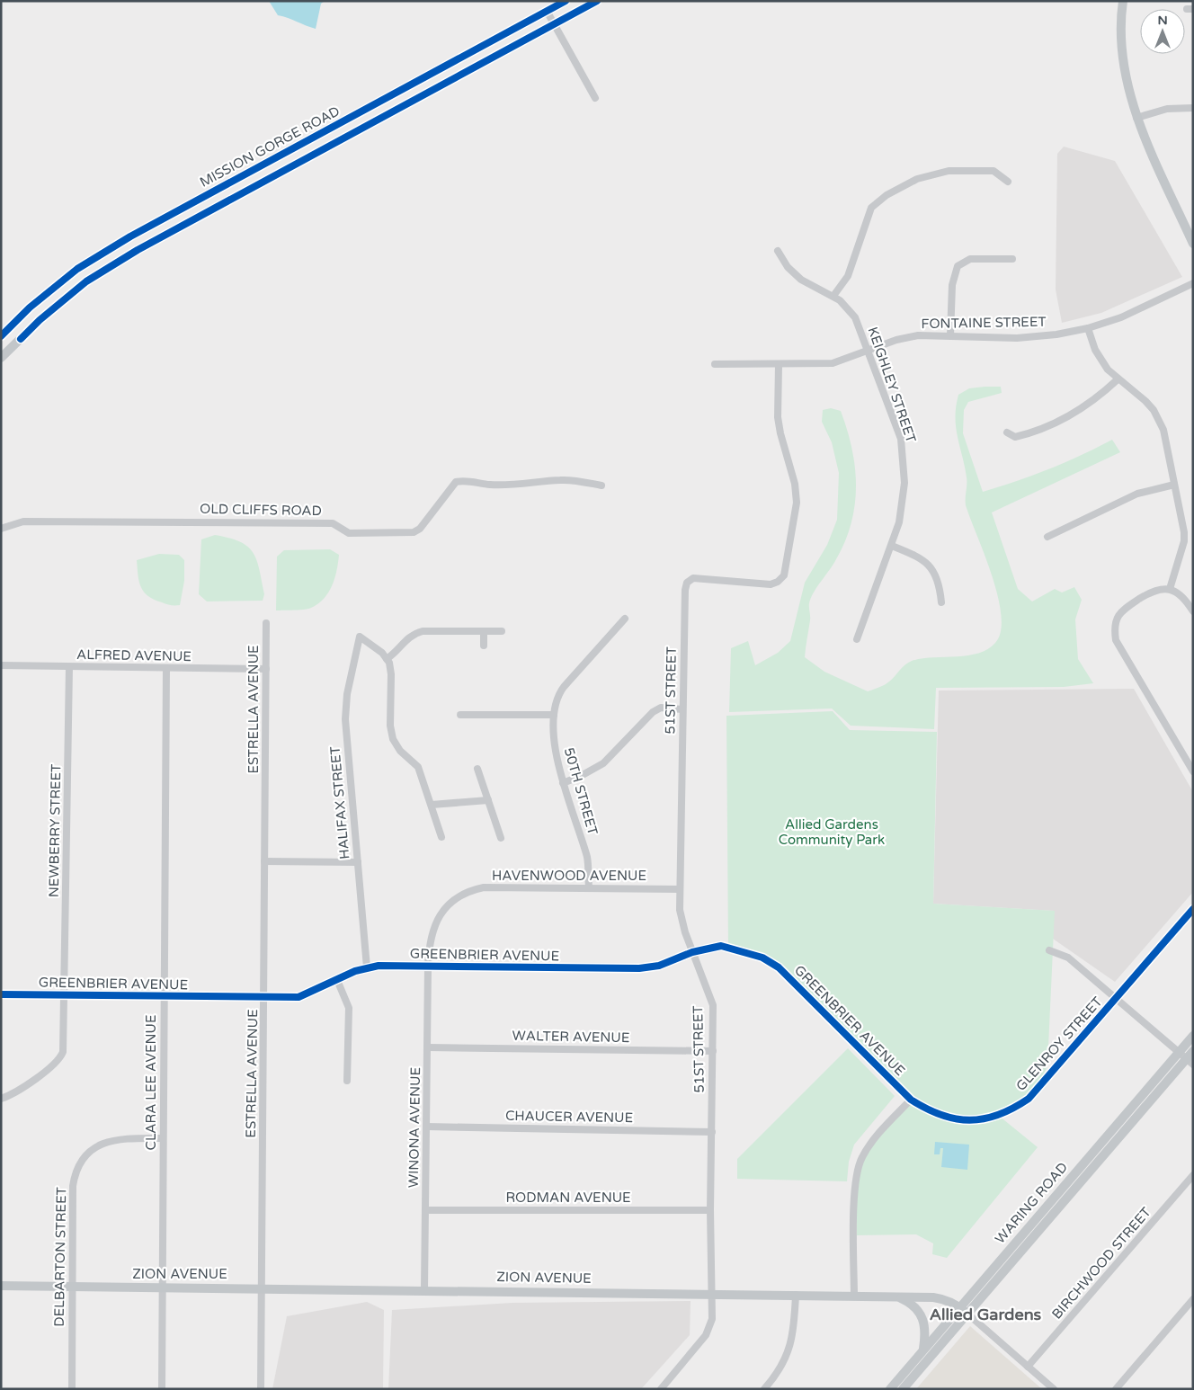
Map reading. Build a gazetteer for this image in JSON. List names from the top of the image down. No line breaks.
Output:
{"streets":{"main road":["MISSION GORGE ROAD","WARING ROAD","ZION AVENUE"],"street":["FONTAINE STREET","KEIGHLEY STREET","OLD CLIFFS ROAD","ALFRED AVENUE","51ST STREET","ESTRELLA AVENUE","50TH STREET","HALIFAX STREET","NEWBERRY STREET","HAVENWOOD AVENUE","GREENBRIER AVENUE","WALTER AVENUE","GLENROY STREET","CLARA LEE AVENUE","CHAUCER AVENUE","WINONA AVENUE","RODMAN AVENUE","DELBARTON STREET","BIRCHWOOD STREET"]},"crossings":[["FONTAINE STREET","KEIGHLEY STREET"],["FONTAINE STREET","51ST STREET"],["ALFRED AVENUE","ESTRELLA AVENUE"],["ALFRED AVENUE","NEWBERRY STREET"],["ALFRED AVENUE","CLARA LEE AVENUE"],["51ST STREET","HAVENWOOD AVENUE"],["51ST STREET","GREENBRIER AVENUE"],["51ST STREET","WALTER AVENUE"],["51ST STREET","CHAUCER AVENUE"],["51ST STREET","RODMAN AVENUE"],["51ST STREET","ZION AVENUE"],["ESTRELLA AVENUE","GREENBRIER AVENUE"],["ESTRELLA AVENUE","ZION AVENUE"],["50TH STREET","HAVENWOOD AVENUE"],["HALIFAX STREET","GREENBRIER AVENUE"],["NEWBERRY STREET","GREENBRIER AVENUE"],["HAVENWOOD AVENUE","GREENBRIER AVENUE"],["HAVENWOOD AVENUE","WINONA AVENUE"],["GREENBRIER AVENUE","GLENROY STREET"],["GREENBRIER AVENUE","CLARA LEE AVENUE"],["GREENBRIER AVENUE","WINONA AVENUE"],["WALTER AVENUE","WINONA AVENUE"],["CLARA LEE AVENUE","DELBARTON STREET"],["CLARA LEE AVENUE","ZION AVENUE"],["CHAUCER AVENUE","WINONA AVENUE"],["WINONA AVENUE","RODMAN AVENUE"],["WINONA AVENUE","ZION AVENUE"],["WARING ROAD","ZION AVENUE"],["DELBARTON STREET","ZION AVENUE"],["BIRCHWOOD STREET","ZION AVENUE"]],"districts":["Allied Gardens"],"parks":["Allied Gardens Community Park"],"north":"top"}
